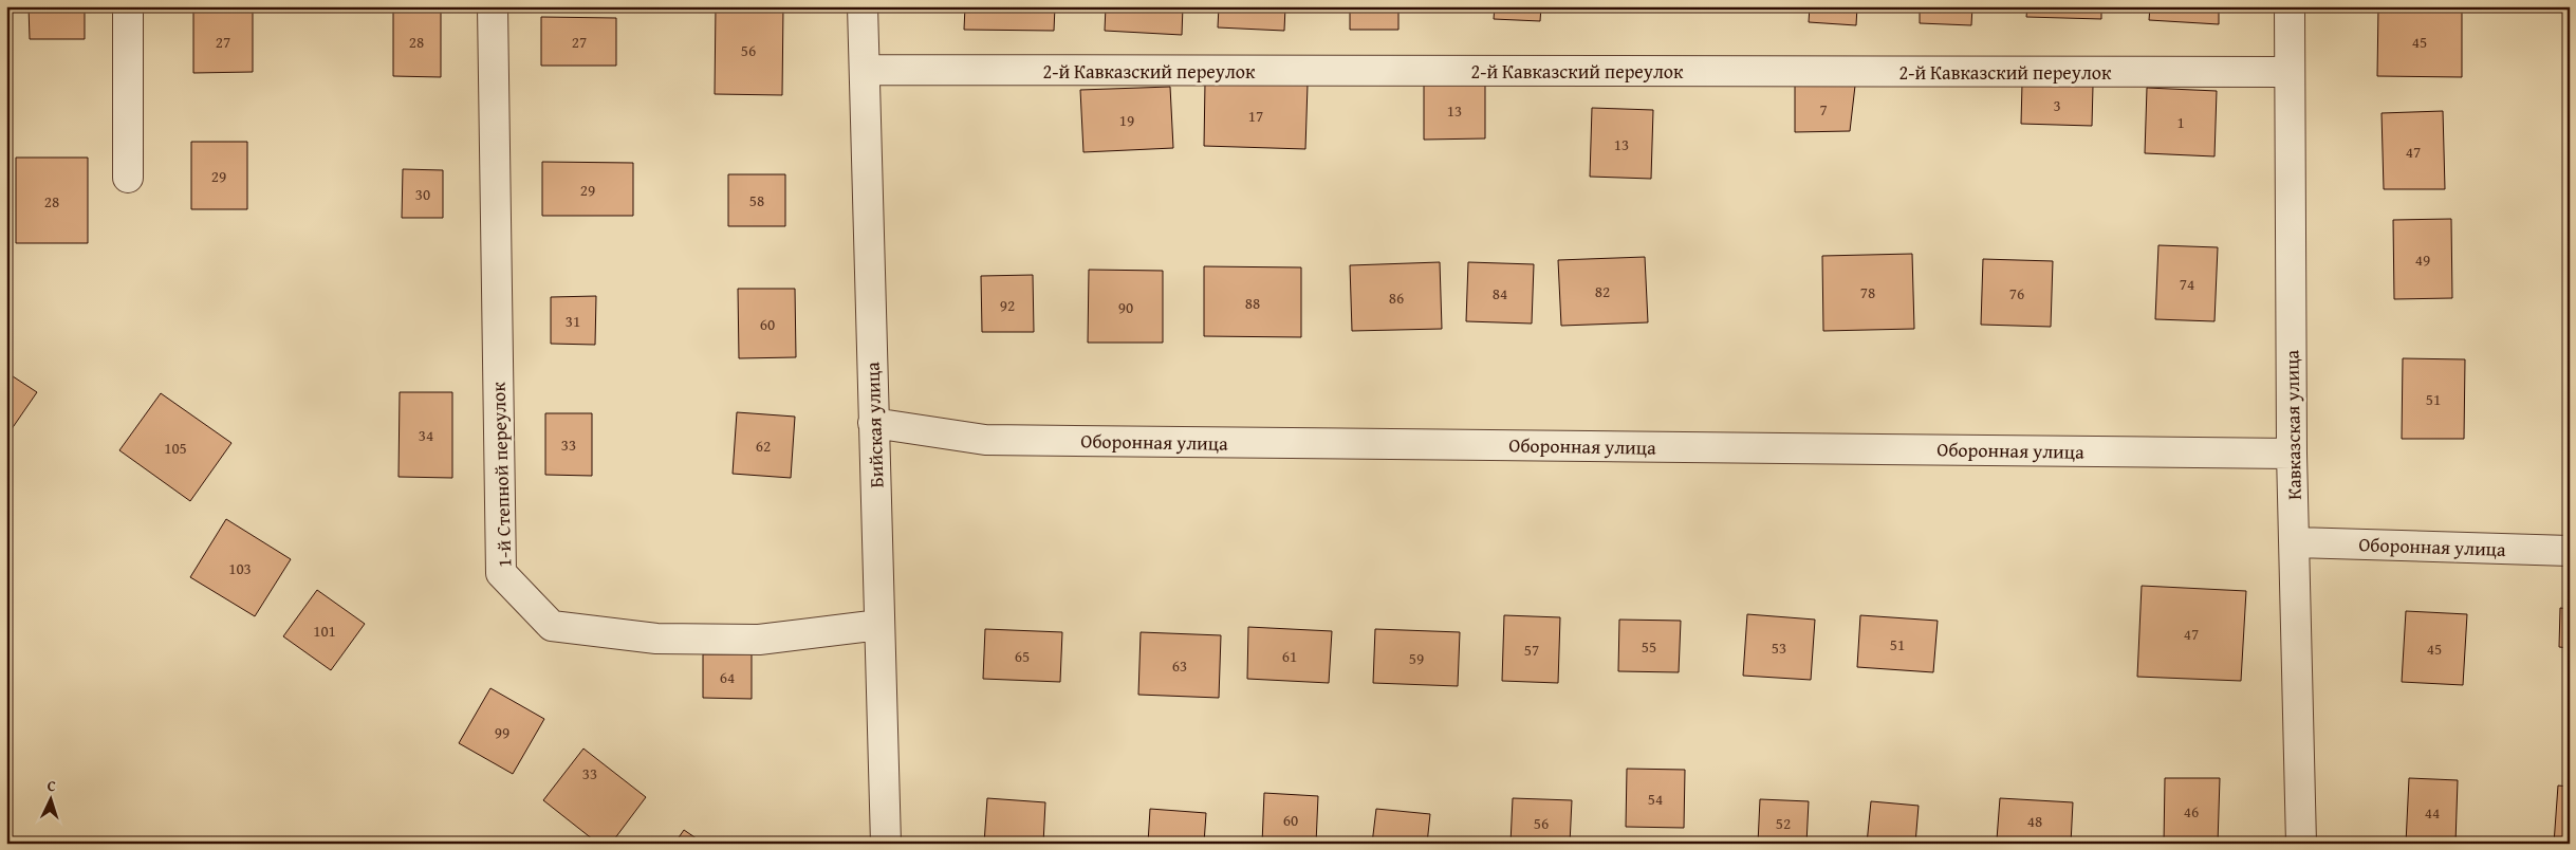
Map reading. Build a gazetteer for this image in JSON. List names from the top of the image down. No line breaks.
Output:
{"streets":{"street":["2-й Кавказский переулок","Бийская улица","Кавказская улица","Оборонная улица","1-й Степной переулок"]},"crossings":[["2-й Кавказский переулок","Бийская улица"],["2-й Кавказский переулок","Кавказская улица"],["Бийская улица","Оборонная улица"],["Бийская улица","1-й Степной переулок"],["Кавказская улица","Оборонная улица"]],"house_numbers":["27","28","27","45","56","3","7","13","17","19","1","13","47","29","29","30","58","28","49","74","82","78","84","76","86","88","92","90","31","60","51","34","33","62","105","103","101","47","51","55","53","45","57","65","61","59","63","64","99","33","54","46","44","60","48","56","52"],"north":"top"}
